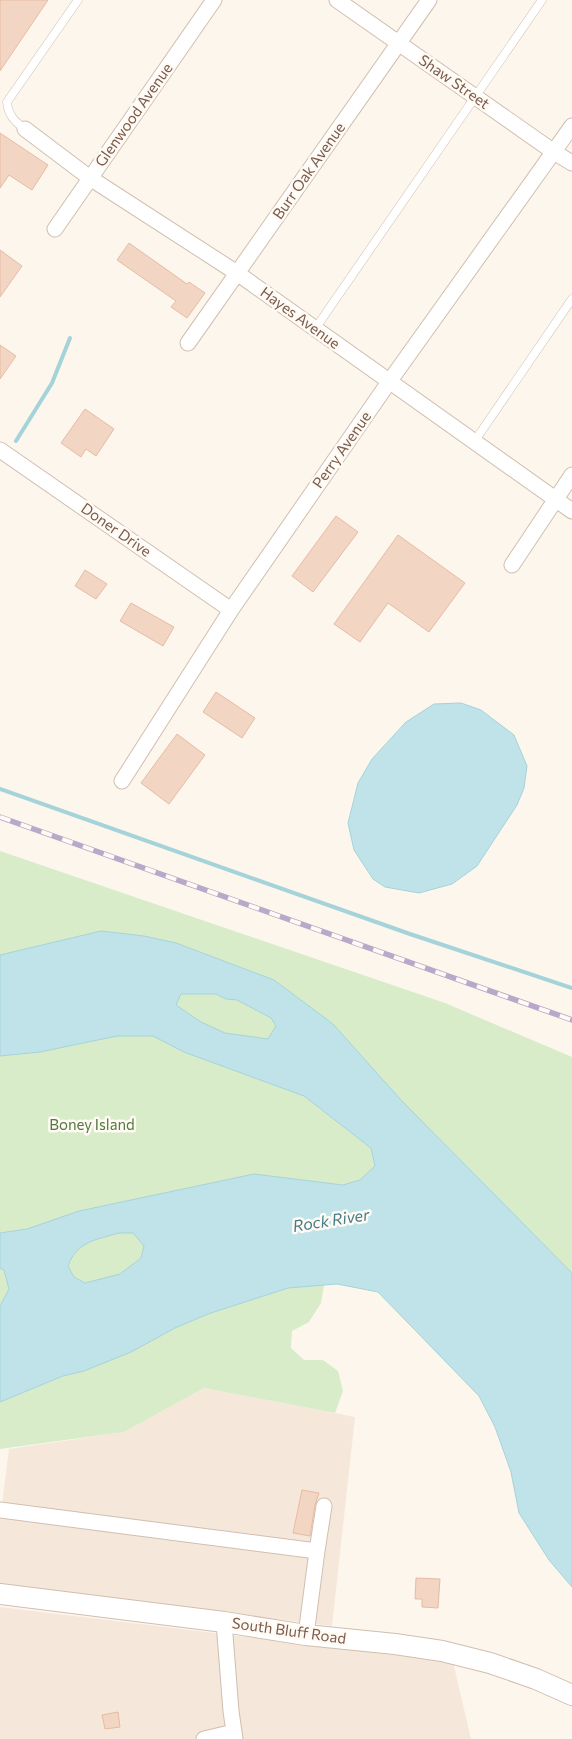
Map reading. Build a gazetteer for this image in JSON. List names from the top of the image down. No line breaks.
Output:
{"streets":{"street":["Shaw Street","Glenwood Avenue","Burr Oak Avenue","Hayes Avenue","Perry Avenue","Doner Drive","South Bluff Road"]},"crossings":[["Shaw Street","Burr Oak Avenue"],["Shaw Street","Perry Avenue"],["Glenwood Avenue","Hayes Avenue"],["Burr Oak Avenue","Hayes Avenue"],["Hayes Avenue","Perry Avenue"],["Perry Avenue","Doner Drive"]],"water":["Rock River"],"parks":["Boney Island"]}
